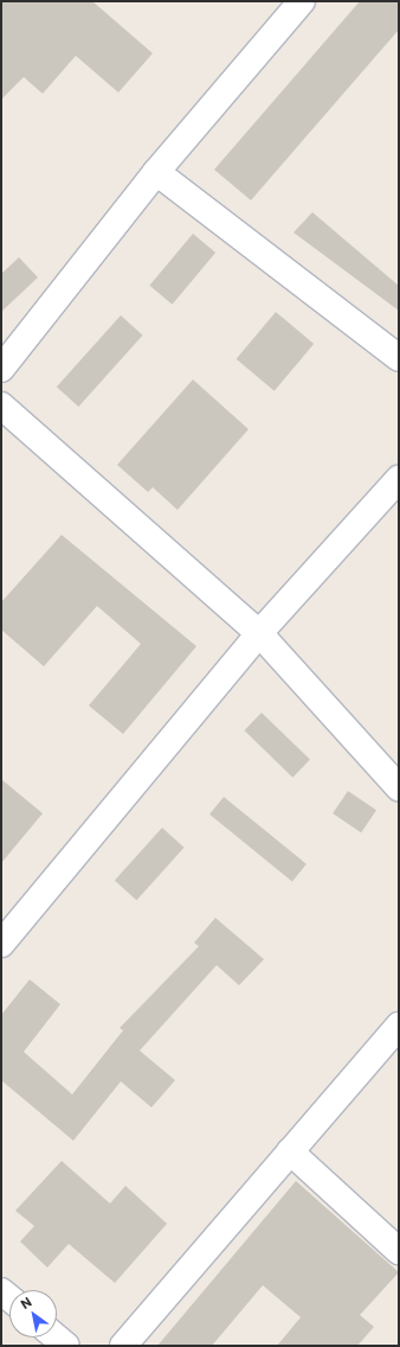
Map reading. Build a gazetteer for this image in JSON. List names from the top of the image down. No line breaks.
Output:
{"north":"top left"}
